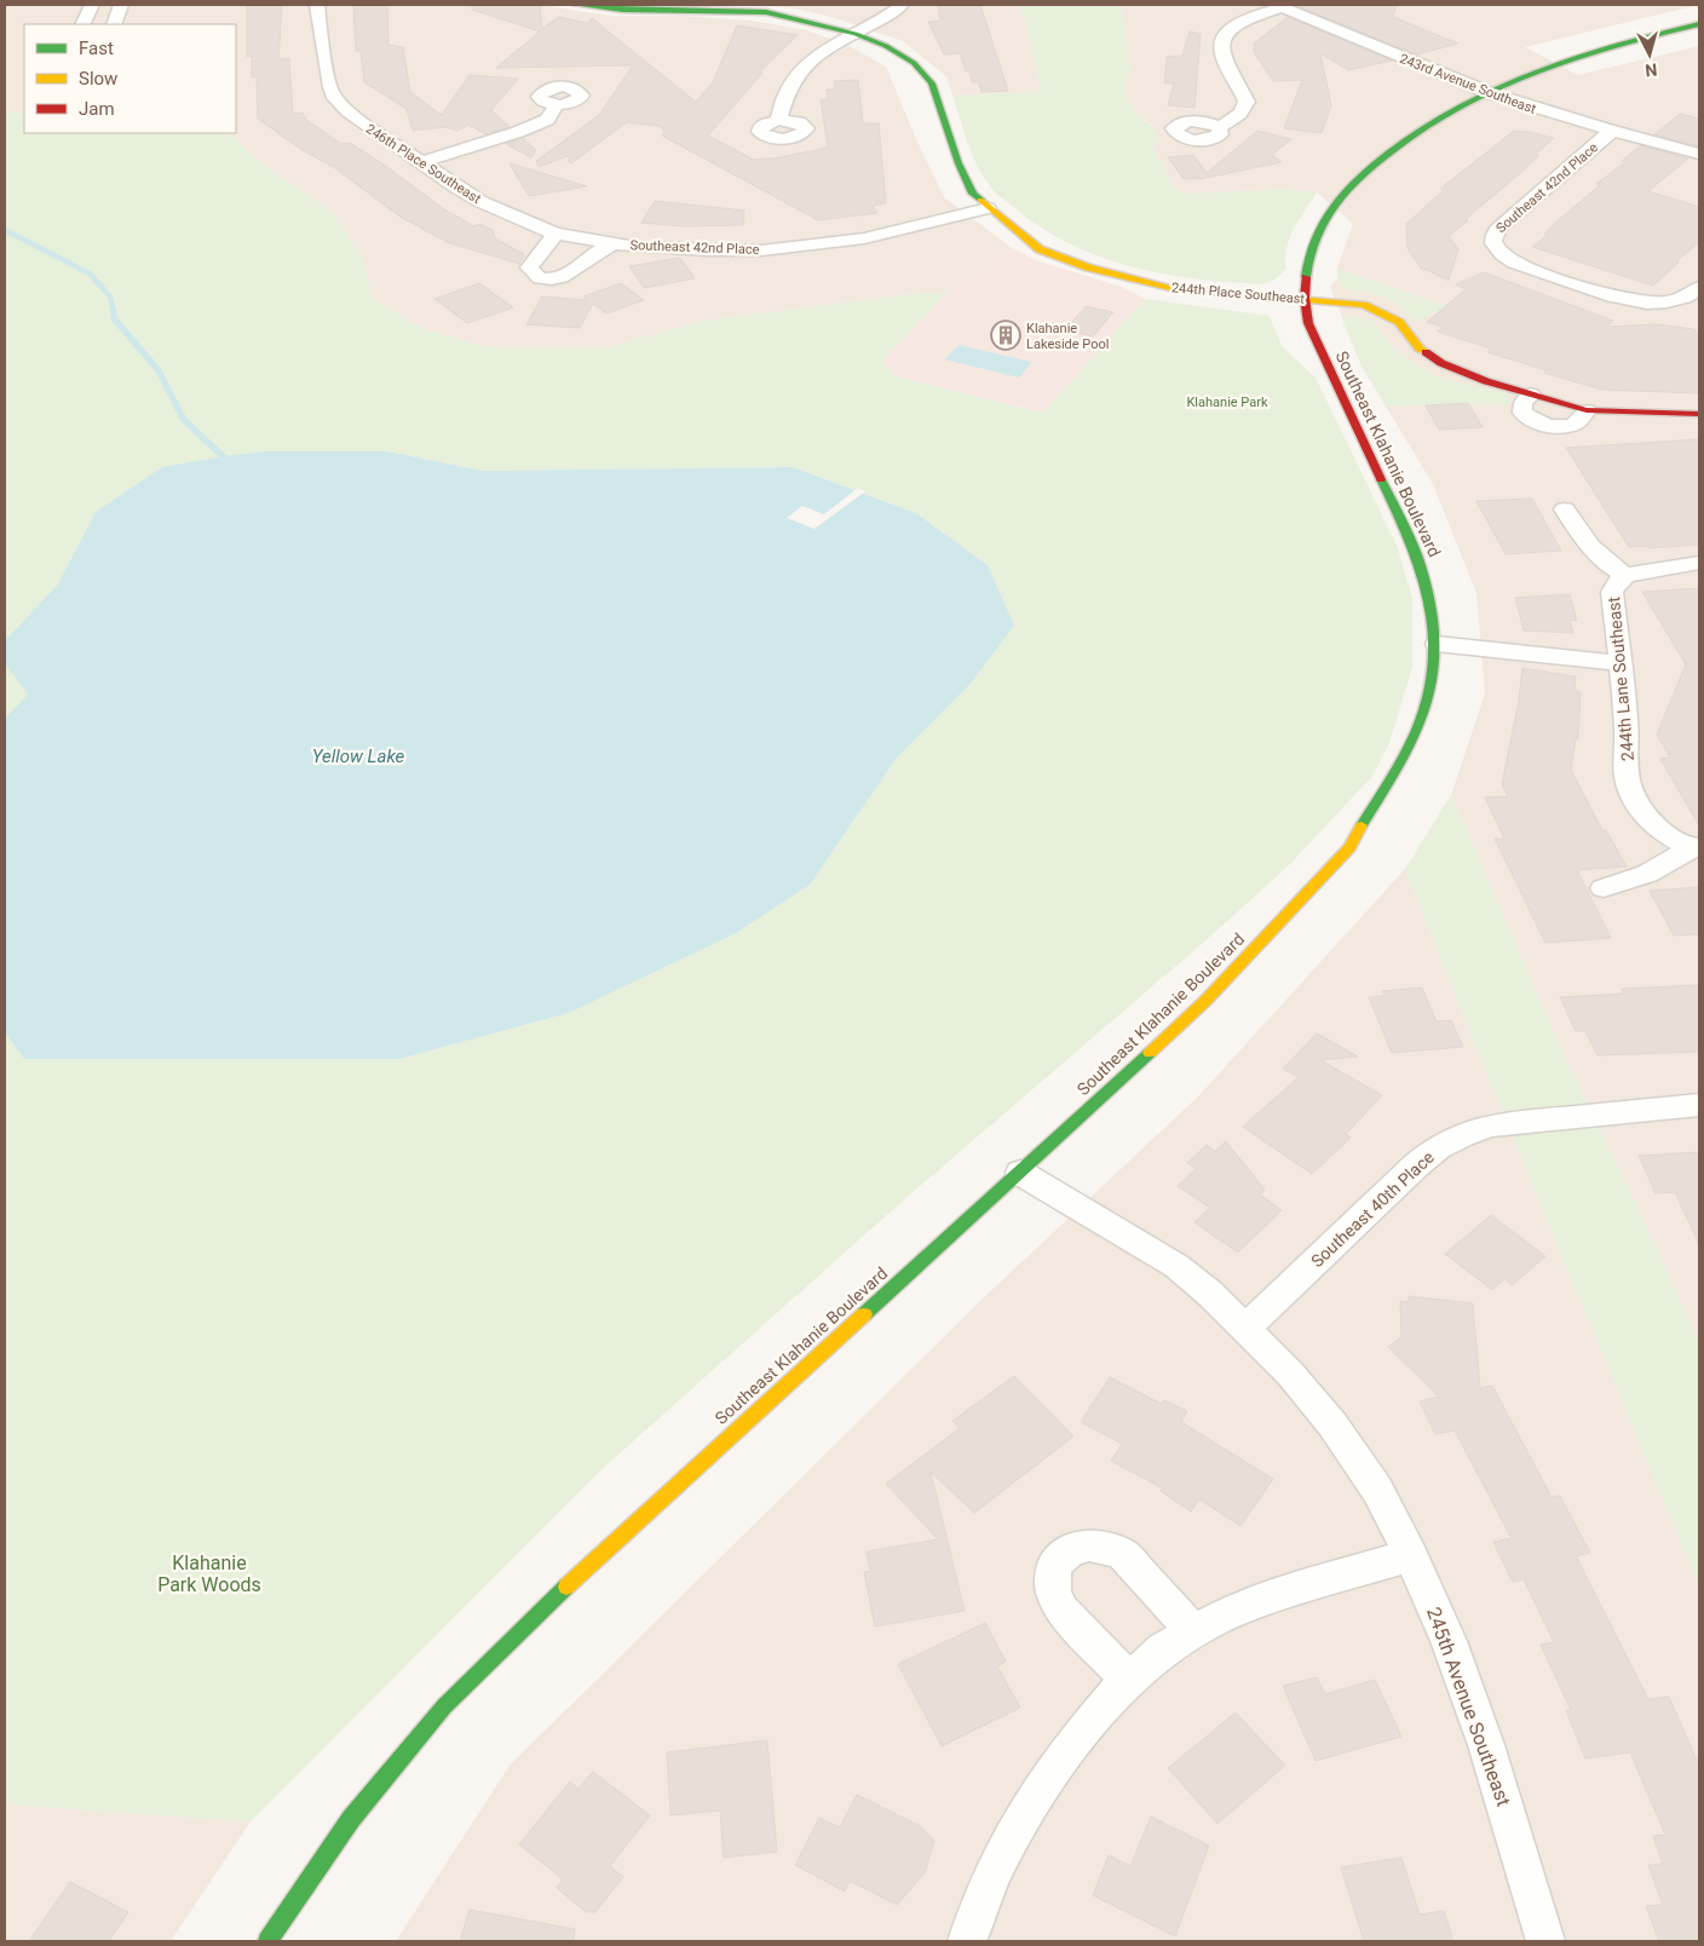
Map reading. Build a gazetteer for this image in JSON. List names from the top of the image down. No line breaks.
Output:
{"streets":{"street":["243rd Avenue Southeast","246th Place Southeast","Southeast 42nd Place","244th Place Southeast","Southeast Klahanie Boulevard","244th Lane Southeast","Southeast 40th Place","245th Avenue Southeast"]},"crossings":[["243rd Avenue Southeast","Southeast 42nd Place"],["243rd Avenue Southeast","Southeast Klahanie Boulevard"],["246th Place Southeast","Southeast 42nd Place"],["Southeast 42nd Place","244th Place Southeast"],["244th Place Southeast","Southeast Klahanie Boulevard"],["Southeast Klahanie Boulevard","245th Avenue Southeast"],["Southeast 40th Place","245th Avenue Southeast"]],"water":["Yellow Lake"],"parks":["Klahanie Park","Klahanie Park Woods"],"places":{"building":["Klahanie Lakeside Pool"]},"legend":["Fast","Slow","Jam"],"north":"bottom"}
